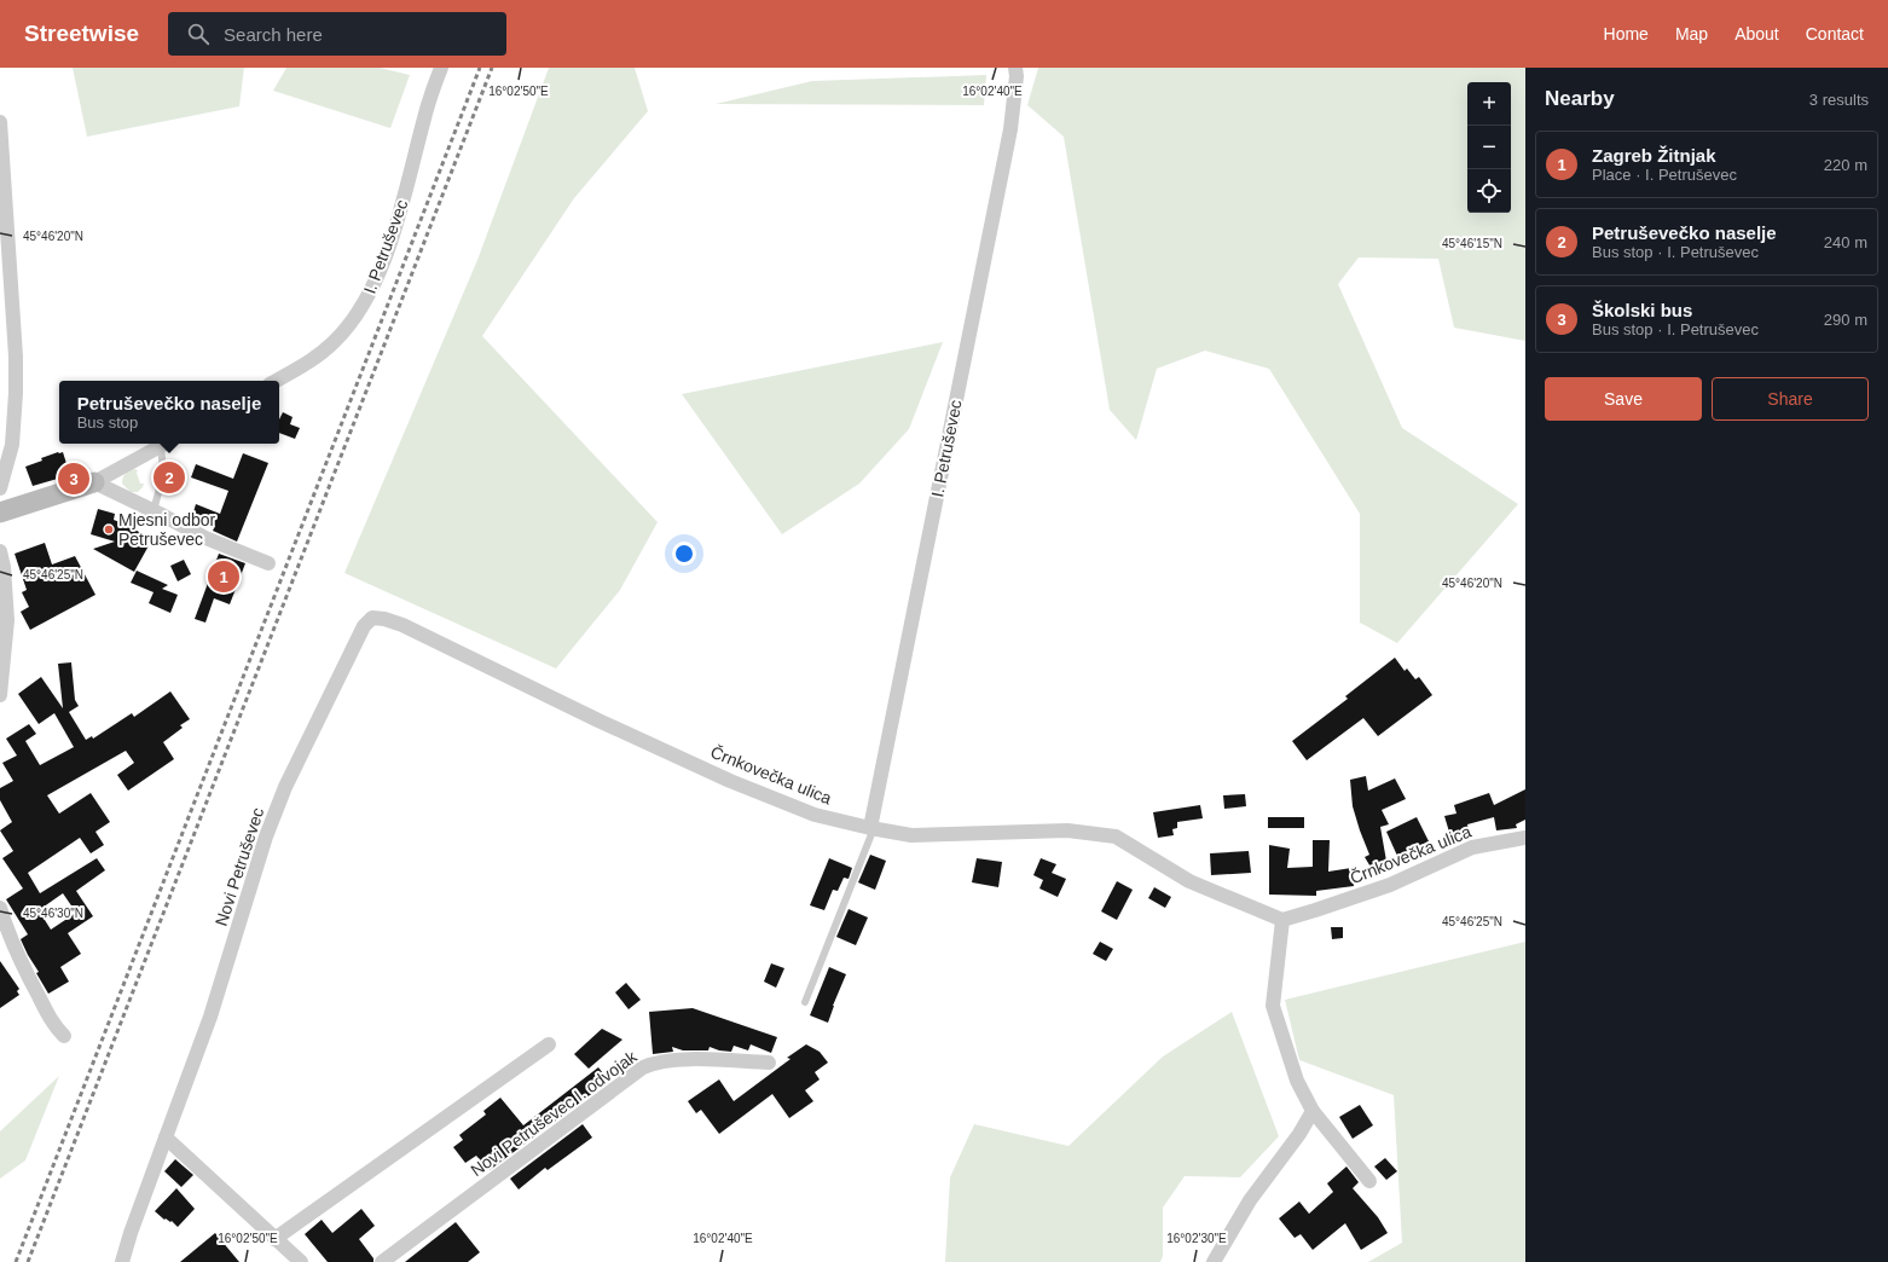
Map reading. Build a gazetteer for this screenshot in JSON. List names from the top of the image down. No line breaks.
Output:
{"streets":{"street":["I. Petruševec","Črnkovečka ulica","Novi Petruševec","Novi Petruševec I. odvojak"]},"crossings":[["I. Petruševec","Črnkovečka ulica"],["Črnkovečka ulica","Novi Petruševec"]],"places":["Mjesni odbor Petruševec"],"page":{"header":"Streetwise","search":"Search here","nav":["Home","Map","About","Contact"],"heading":["Nearby","3 results"],"map_buttons":["+","−"],"list":[{"mark":"1","name":"Zagreb Žitnjak","note":"Place · I. Petruševec","value":"220 m"},{"mark":"2","name":"Petruševečko naselje","note":"Bus stop · I. Petruševec","value":"240 m"},{"mark":"3","name":"Školski bus","note":"Bus stop · I. Petruševec","value":"290 m"}],"buttons":["Save","Share"],"popup":["Petruševečko naselje","Bus stop"],"pins":["2","3","1"]},"coordinates":["16°02'50\"E","16°02'40\"E","45°46'20\"N","45°46'15\"N","45°46'25\"N","45°46'30\"N","16°02'30\"E"]}
